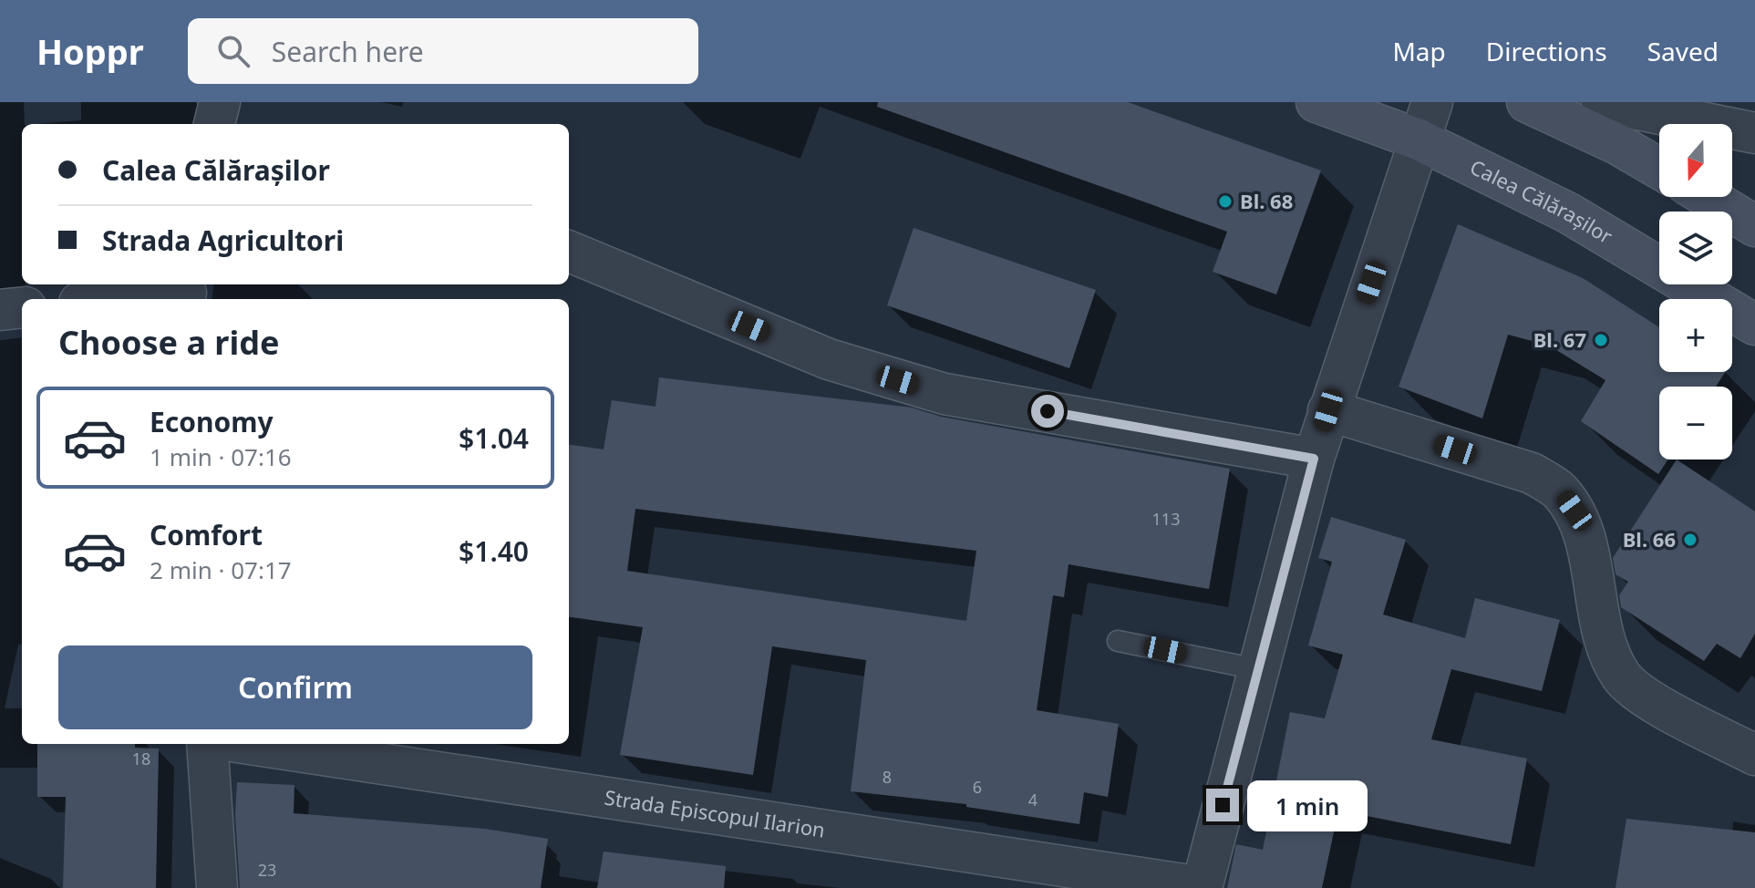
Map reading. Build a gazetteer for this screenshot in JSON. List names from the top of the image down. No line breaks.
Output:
{"streets":{"main road":["Calea Călărașilor"],"street":["Strada Episcopul Ilarion"]},"places":["Bl. 68","Bl. 67","Bl. 66"],"house_numbers":["113","18","8","6","4","23"],"north":"bottom","page":{"header":"Hoppr","search":"Search here","nav":["Map","Directions","Saved"],"map_buttons":["+","−"],"banner":["Calea Călărașilor","Strada Agricultori"],"heading":"Choose a ride","list":[{"name":"Economy","note":"1 min · 07:16","value":"$1.04"},{"name":"Comfort","note":"2 min · 07:17","value":"$1.40"}],"buttons":"Confirm","bubble":"1 min"}}
